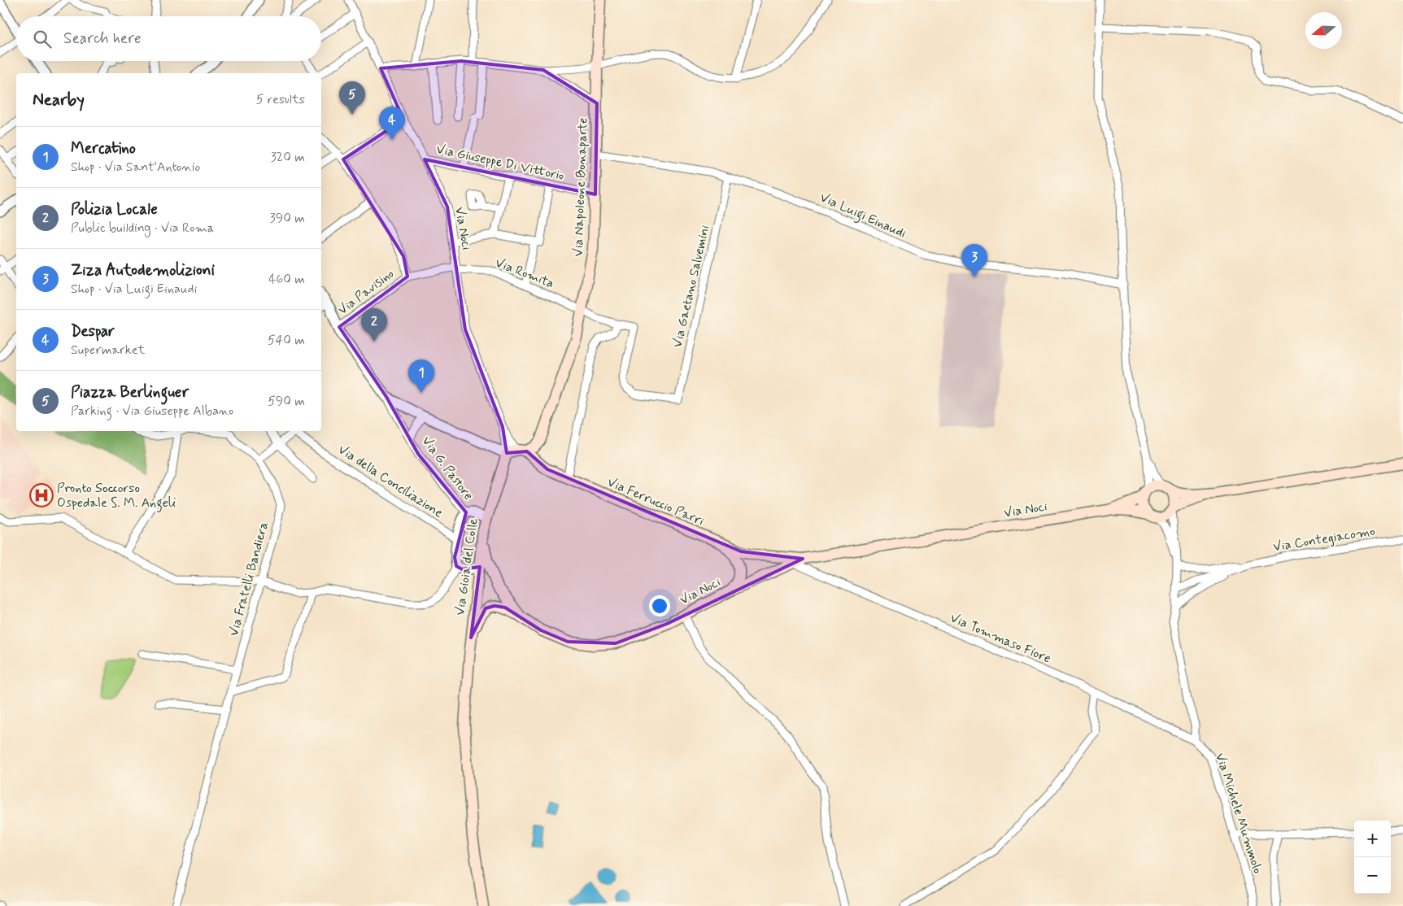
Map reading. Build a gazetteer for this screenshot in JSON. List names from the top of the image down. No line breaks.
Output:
{"streets":{"main road":["Via Napoleone Bonaparte","Via Noci","Via Ferruccio Parri","Via Gioia del Colle"],"street":["Via Giuseppe Di Vittorio","Via Luigi Einaudi","Via Romita","Via Gaetano Salvemini","Via Pavisino","Via G. Pastore","Via della Conciliazione","Via Contegiacomo","Via Fratelli Bandiera","Via Tommaso Fiore","Via Michele Mummolo"]},"crossings":[["Via Giuseppe Di Vittorio","Via Napoleone Bonaparte"],["Via Giuseppe Di Vittorio","Via Noci"],["Via Napoleone Bonaparte","Via Luigi Einaudi"],["Via Napoleone Bonaparte","Via Romita"],["Via Napoleone Bonaparte","Via Ferruccio Parri"],["Via Luigi Einaudi","Via Gaetano Salvemini"],["Via Noci","Via Romita"],["Via Noci","Via Pavisino"],["Via Noci","Via Ferruccio Parri"],["Via Noci","Via Gioia del Colle"],["Via Noci","Via Tommaso Fiore"],["Via Romita","Via Gaetano Salvemini"],["Via Romita","Via Pavisino"],["Via Ferruccio Parri","Via Tommaso Fiore"],["Via Tommaso Fiore","Via Michele Mummolo"]],"places":{"hospital":["Pronto Soccorso Ospedale S. M. Angeli"]},"north":"left","page":{"search":"Search here","heading":["Nearby","5 results"],"pins":["5","4","3","2","1"],"list":[{"mark":"1","name":"Mercatino","note":"Shop · Via Sant'Antonio","value":"320 m"},{"mark":"2","name":"Polizia Locale","note":"Public building · Via Roma","value":"390 m"},{"mark":"3","name":"Ziza Autodemolizioni","note":"Shop · Via Luigi Einaudi","value":"460 m"},{"mark":"4","name":"Despar","note":"Supermarket","value":"540 m"},{"mark":"5","name":"Piazza Berlinguer","note":"Parking · Via Giuseppe Albano","value":"590 m"}],"map_buttons":["+","−"]}}
